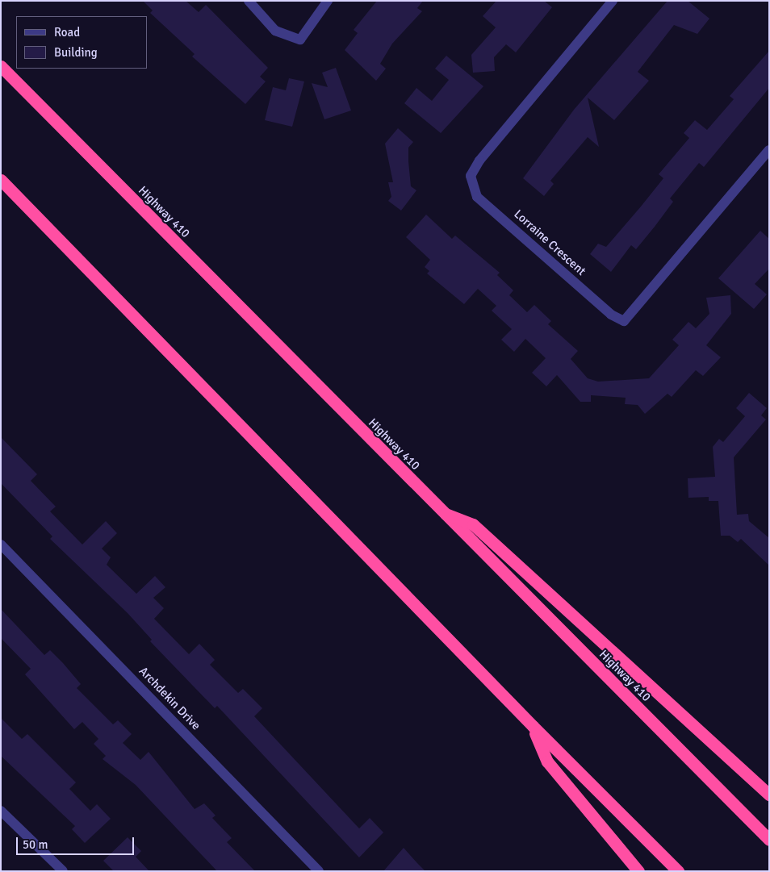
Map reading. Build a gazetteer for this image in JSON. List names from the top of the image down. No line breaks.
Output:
{"streets":{"highway":["Highway 410"],"street":["Lorraine Crescent","Archdekin Drive"]},"legend":["Road","Building"],"scale_bar":"50 m"}
